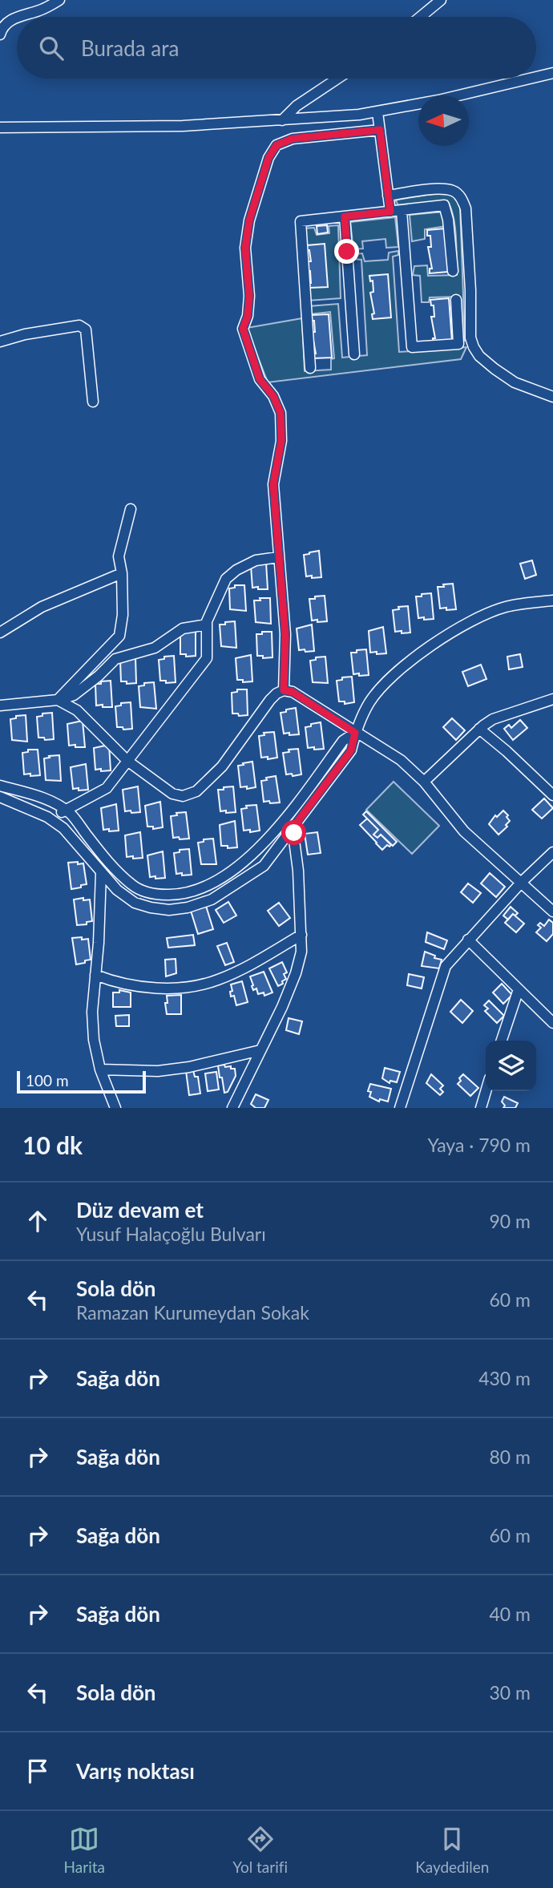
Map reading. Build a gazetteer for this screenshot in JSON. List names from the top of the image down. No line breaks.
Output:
{"scale_bar":"100 m","north":"left","page":{"search":"Burada ara","scale":"100 m","heading":["10 dk","Yaya · 790 m"],"list":[["Düz devam et","Yusuf Halaçoğlu Bulvarı","90 m"],["Sola dön","Ramazan Kurumeydan Sokak","60 m"],["Sağa dön","430 m"],["Sağa dön","80 m"],["Sağa dön","60 m"],["Sağa dön","40 m"],["Sola dön","30 m"],"Varış noktası"],"nav":["Harita","Yol tarifi","Kaydedilen"]}}
